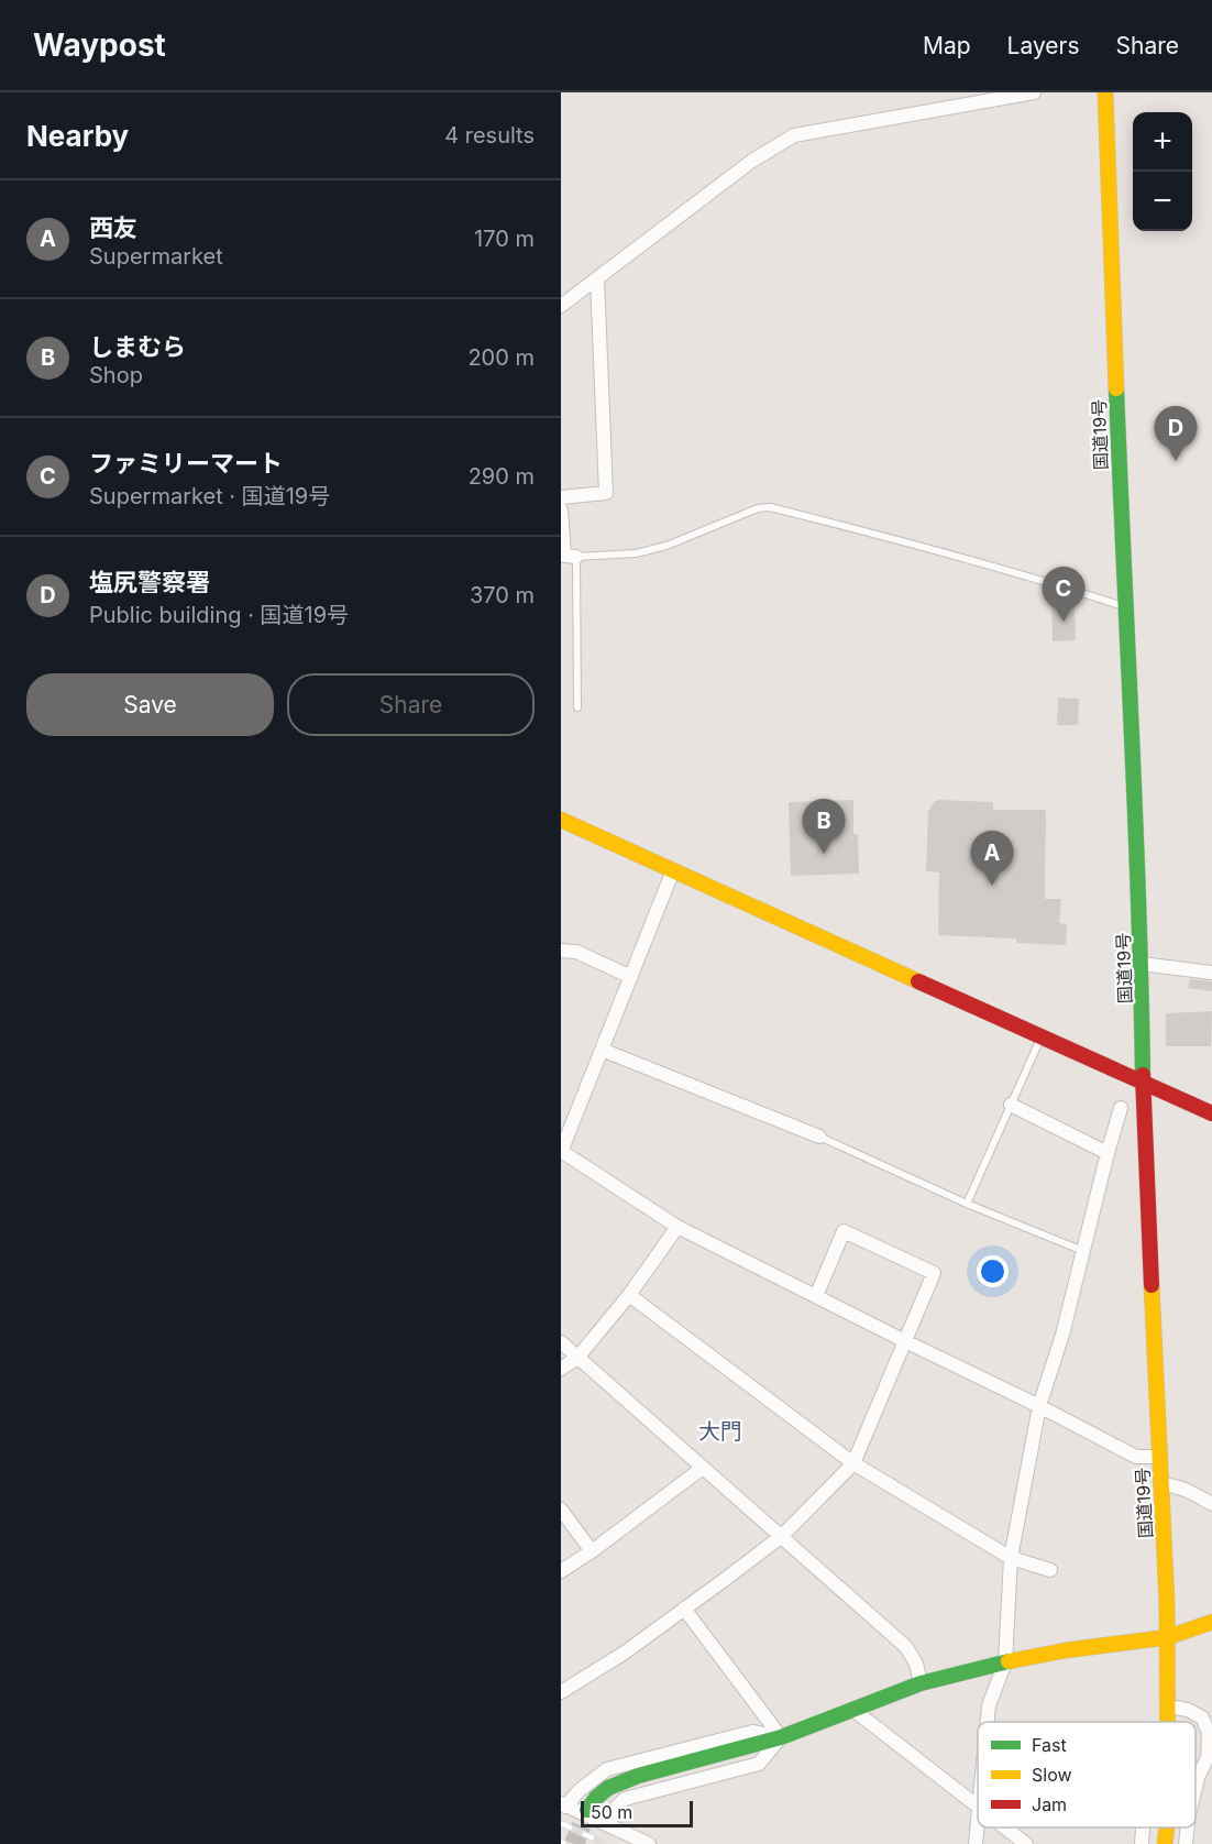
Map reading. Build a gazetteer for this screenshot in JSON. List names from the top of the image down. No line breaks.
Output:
{"streets":{"main road":["国道19号"]},"districts":["大門"],"legend":["Fast","Slow","Jam"],"scale_bar":"50 m","page":{"header":"Waypost","nav":["Map","Layers","Share"],"heading":["Nearby","4 results"],"map_buttons":["+","−"],"list":[{"mark":"A","name":"西友","note":"Supermarket","value":"170 m"},{"mark":"B","name":"しまむら","note":"Shop","value":"200 m"},{"mark":"C","name":"ファミリーマート","note":"Supermarket · 国道19号","value":"290 m"},{"mark":"D","name":"塩尻警察署","note":"Public building · 国道19号","value":"370 m"}],"pins":["D","C","B","A"],"buttons":["Save","Share"],"scale":"50 m"}}
